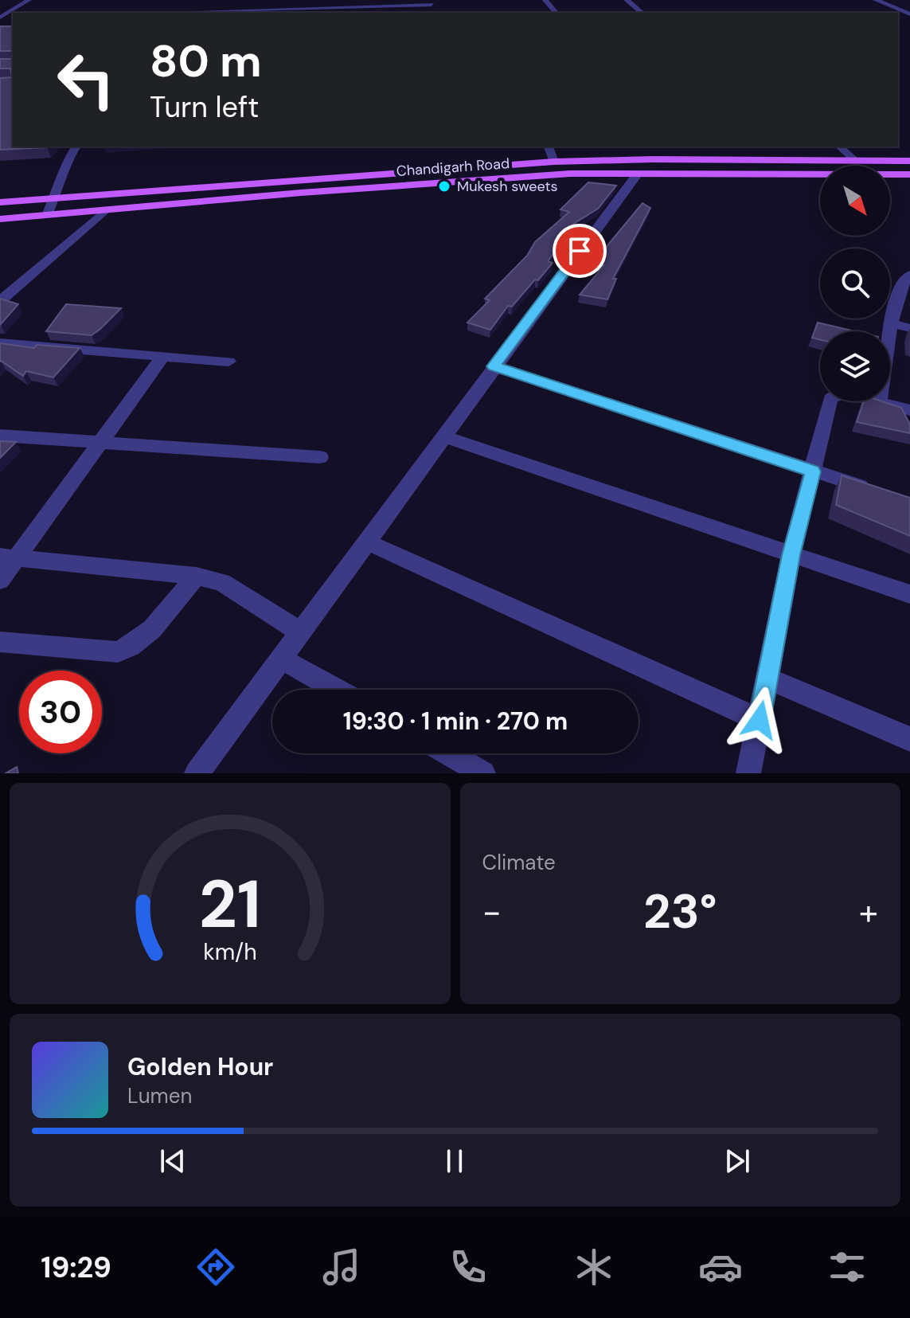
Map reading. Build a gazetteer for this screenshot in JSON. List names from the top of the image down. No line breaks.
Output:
{"streets":{"main road":["Chandigarh Road"]},"places":["Mukesh sweets"],"north":"bottom right","page":{"turn":["80 m","Turn left"],"limit":"30","trip":"19:30 · 1 min · 270 m","tile":"Climate","heat":["−","23°","+"],"song":["Golden Hour","Lumen"],"tabs":"19:29","gauge":["21","km/h"]}}
